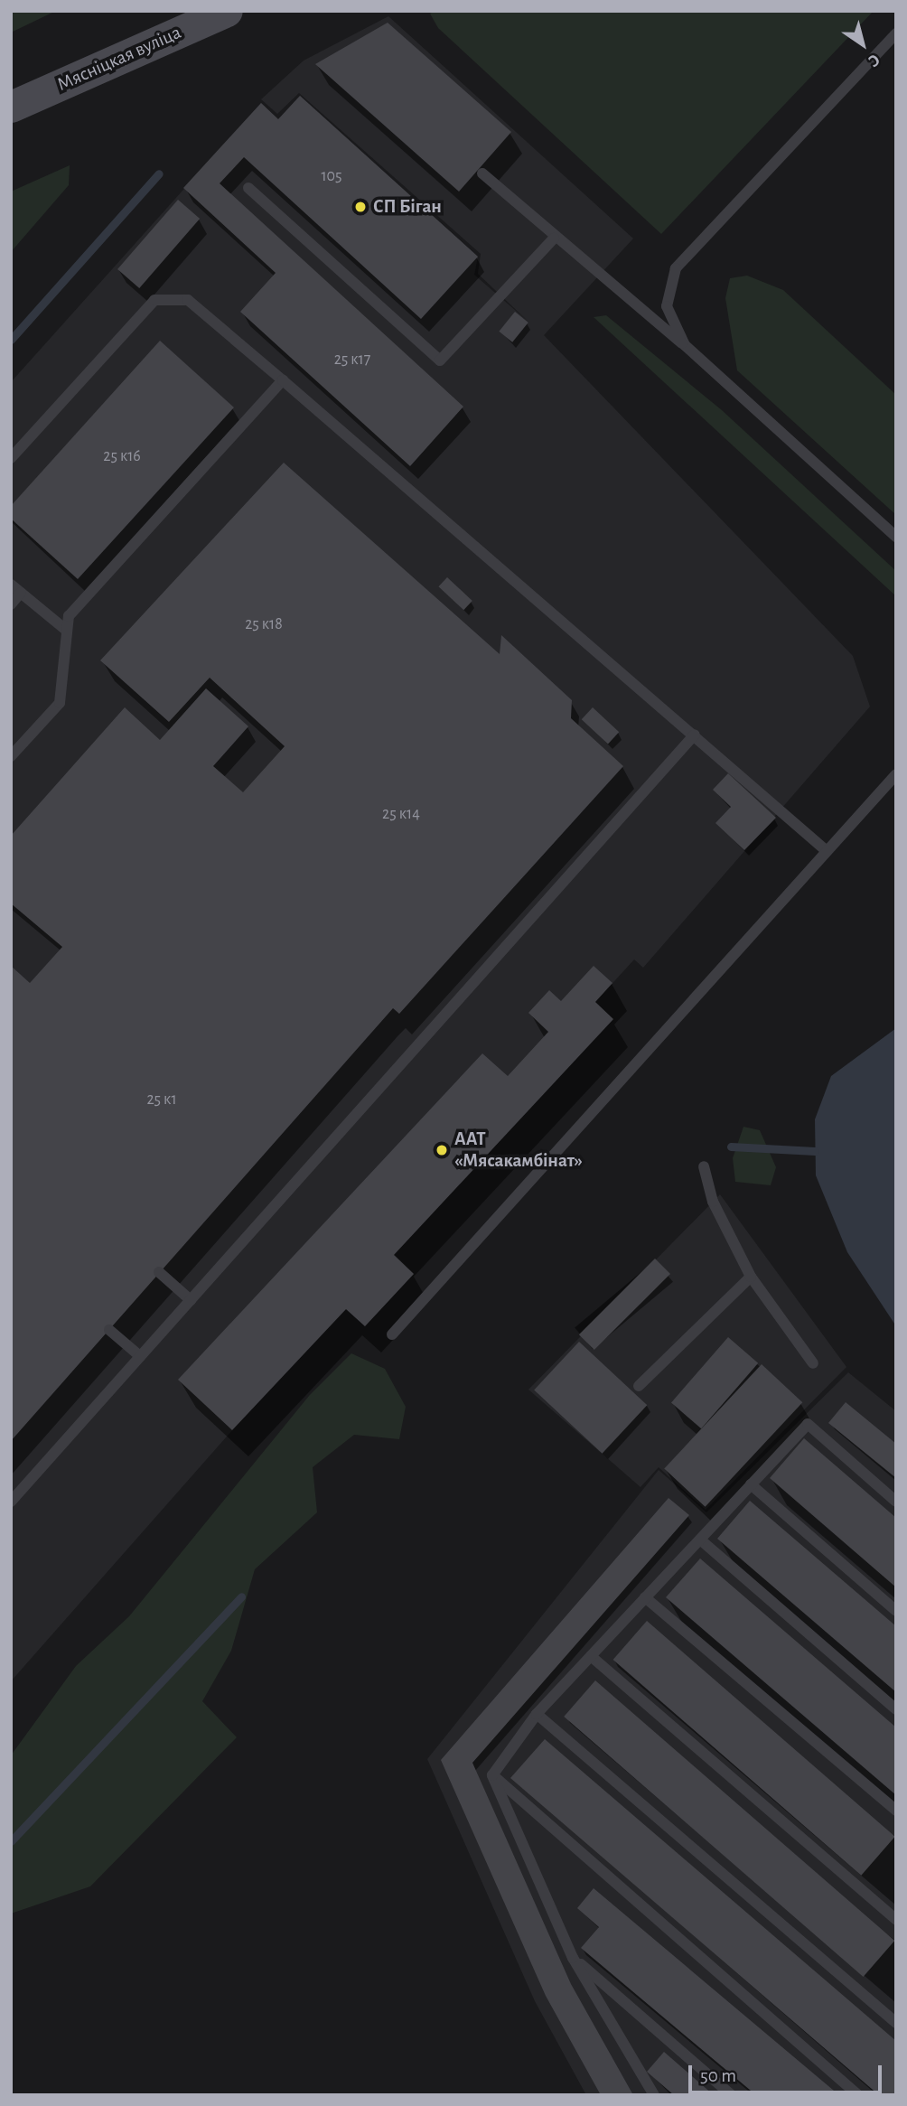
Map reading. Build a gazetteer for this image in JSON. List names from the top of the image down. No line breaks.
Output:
{"streets":{"main road":["Мясніцкая вуліца"]},"places":["СП Біган","ААТ «Мясакамбінат»"],"house_numbers":["105","25 к17","25 к16","25 к18","25 к14","25 к1"],"scale_bar":"50 m","north":"bottom right"}
